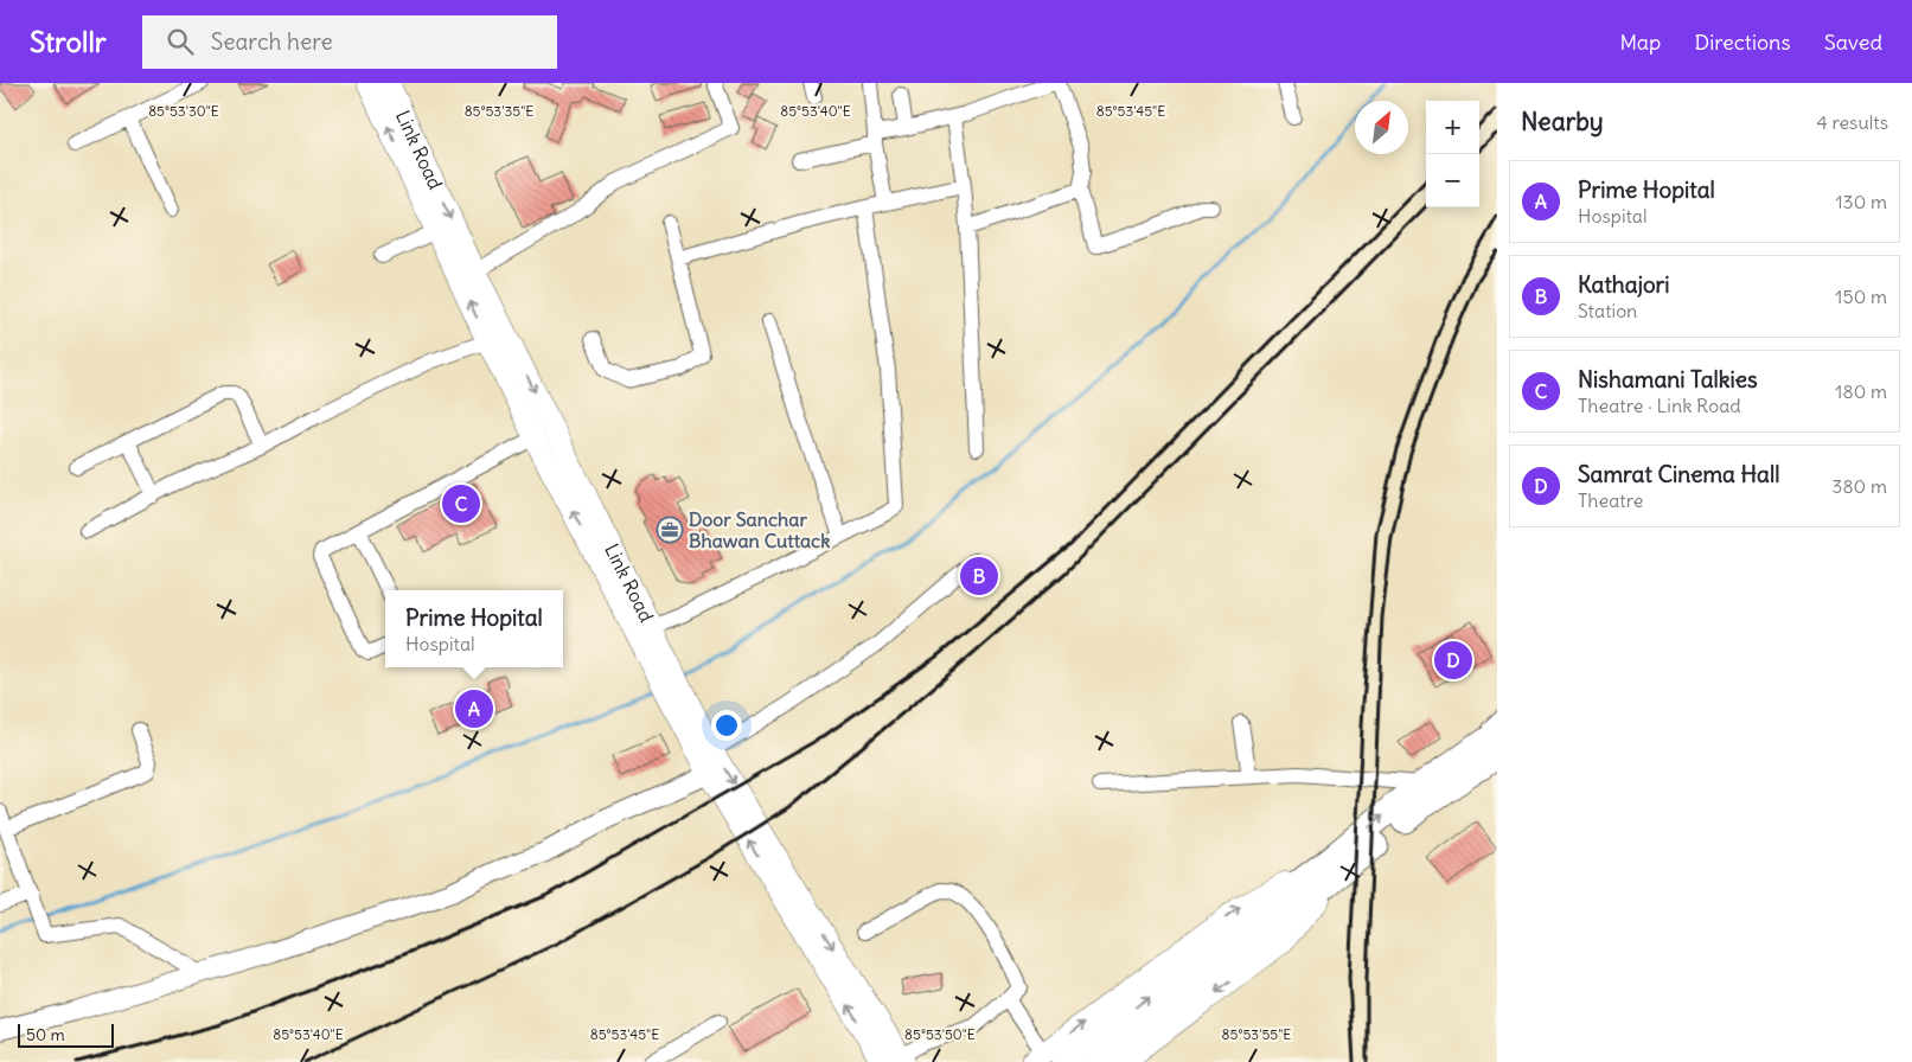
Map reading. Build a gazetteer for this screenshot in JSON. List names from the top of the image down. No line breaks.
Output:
{"streets":{"main road":["Link Road"]},"places":{"office":["Door Sanchar Bhawan Cuttack"]},"scale_bar":"50 m","north":"top right","page":{"header":"Strollr","search":"Search here","nav":["Map","Directions","Saved"],"heading":["Nearby","4 results"],"map_buttons":["+","−"],"list":[{"mark":"A","name":"Prime Hopital","note":"Hospital","value":"130 m"},{"mark":"B","name":"Kathajori","note":"Station","value":"150 m"},{"mark":"C","name":"Nishamani Talkies","note":"Theatre · Link Road","value":"180 m"},{"mark":"D","name":"Samrat Cinema Hall","note":"Theatre","value":"380 m"}],"pins":["C","B","D","A"],"popup":["Prime Hopital","Hospital"],"scale":"50 m"},"coordinates":["85°53'30\"E","85°53'35\"E","85°53'40\"E","85°53'45\"E","85°53'50\"E","85°53'55\"E"]}
